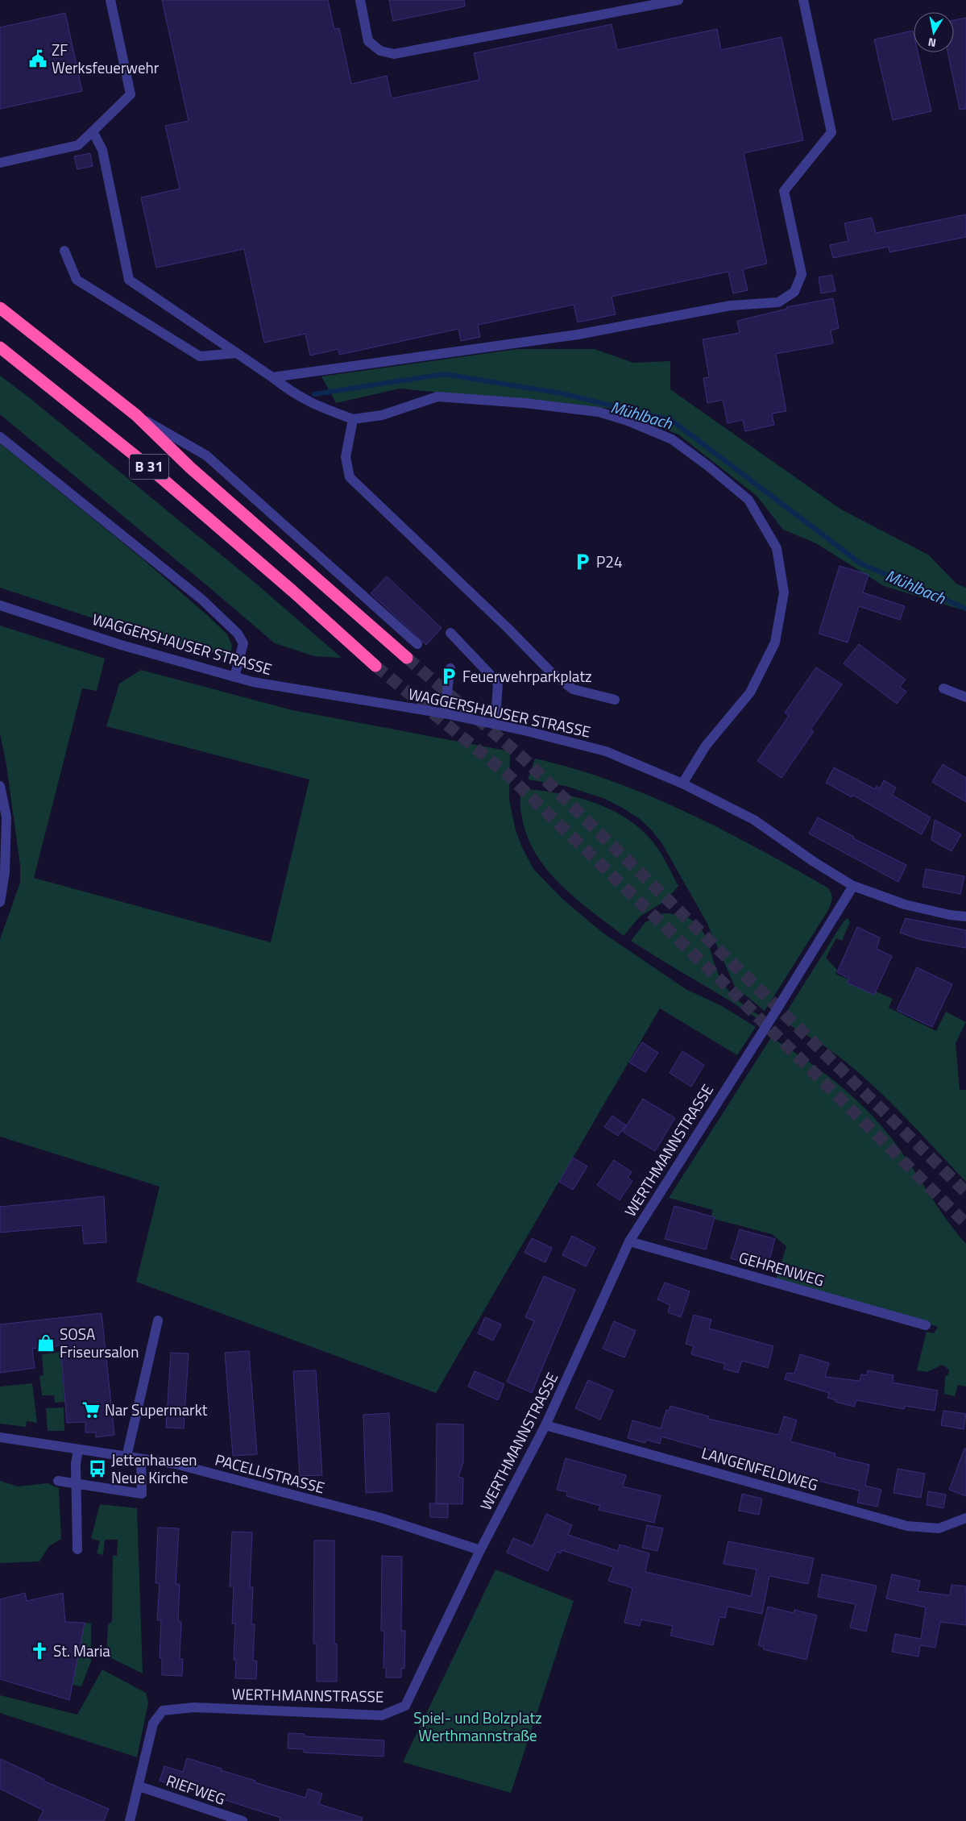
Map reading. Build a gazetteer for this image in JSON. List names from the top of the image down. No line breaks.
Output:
{"streets":{"highway":["B 31"],"street":["WAGGERSHAUSER STRASSE","WERTHMANNSTRASSE","GEHRENWEG","LANGENFELDWEG","PACELLISTRASSE","RIEFWEG"]},"crossings":[["WAGGERSHAUSER STRASSE","WERTHMANNSTRASSE"],["WERTHMANNSTRASSE","GEHRENWEG"],["WERTHMANNSTRASSE","LANGENFELDWEG"],["WERTHMANNSTRASSE","PACELLISTRASSE"],["WERTHMANNSTRASSE","RIEFWEG"]],"water":["Mühlbach"],"parks":["Spiel- und Bolzplatz Werthmannstraße"],"places":{"public building":["ZF Werksfeuerwehr"],"parking":["P24","Feuerwehrparkplatz"],"shop":["SOSA Friseursalon"],"supermarket":["Nar Supermarkt"],"bus stop":["Jettenhausen Neue Kirche"],"church":["St. Maria"]},"north":"bottom"}
